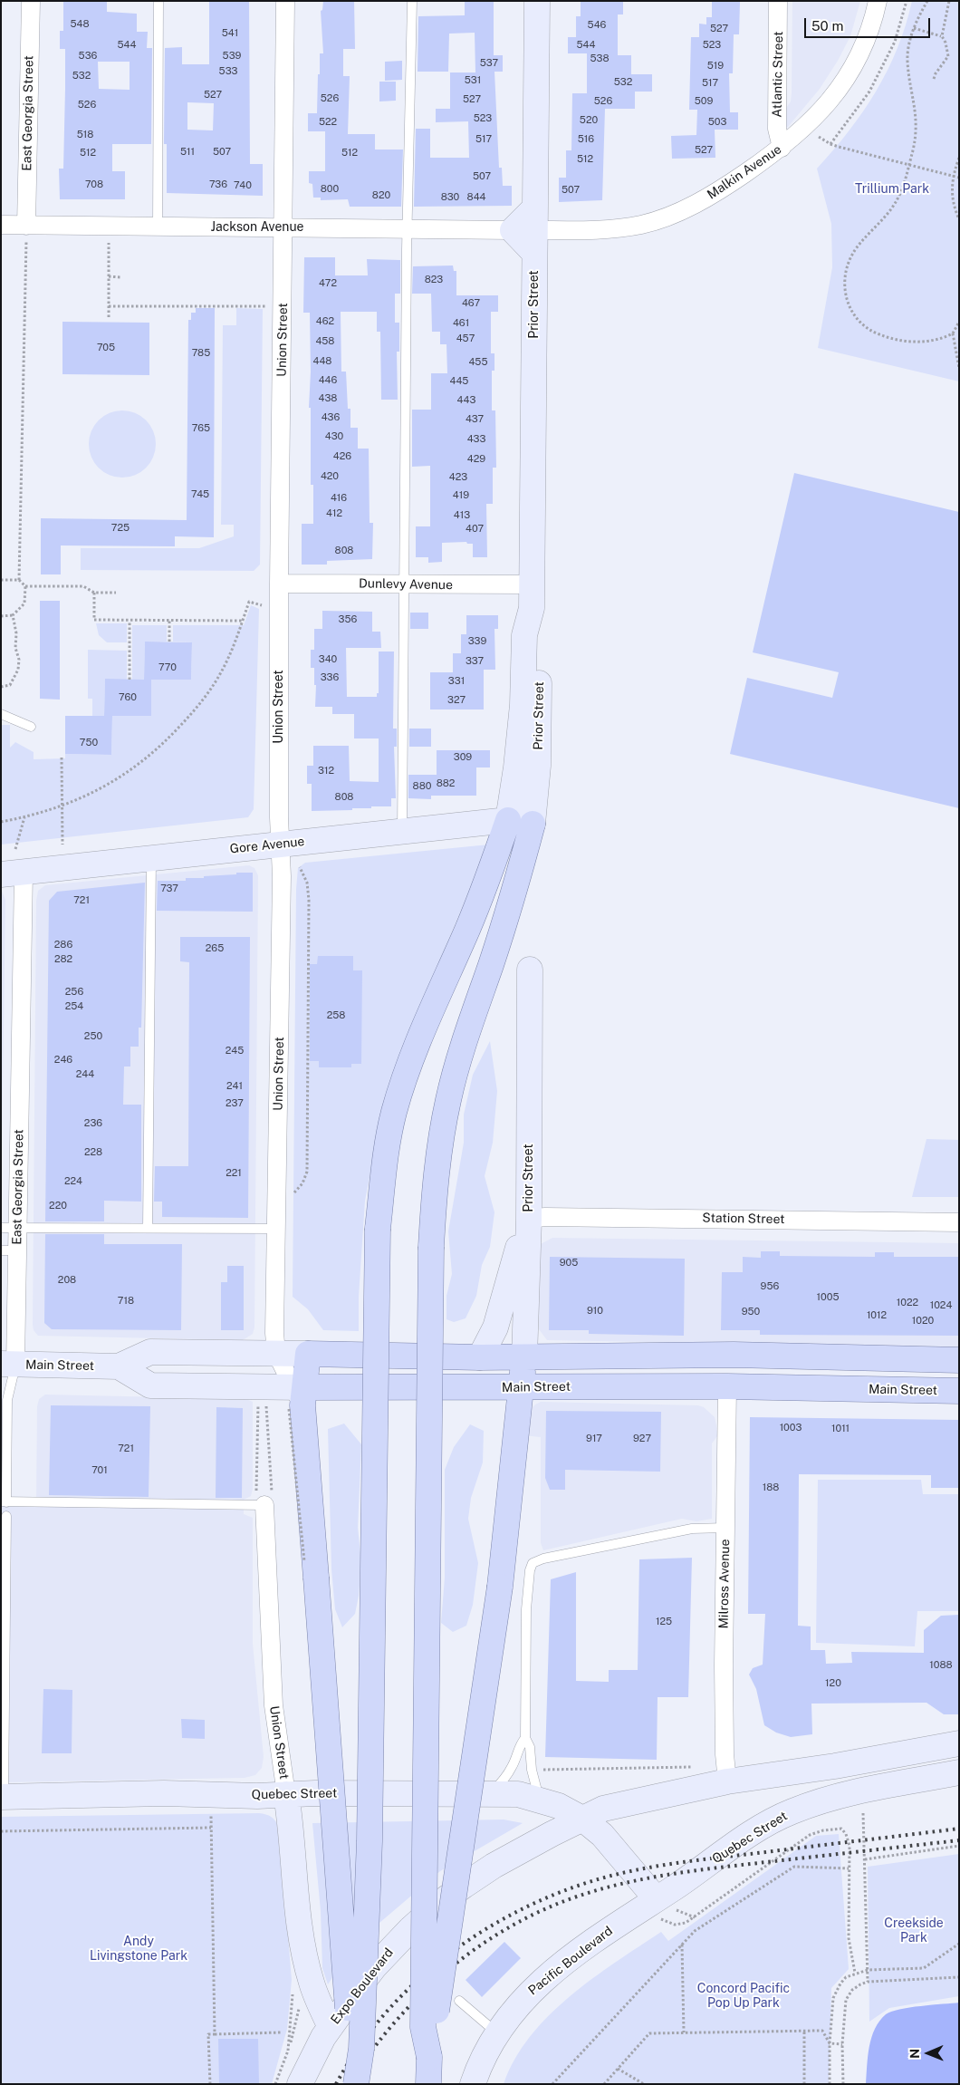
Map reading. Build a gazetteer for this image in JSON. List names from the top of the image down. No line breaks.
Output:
{"streets":{"main road":["Prior Street","Union Street","Gore Avenue","Main Street","Quebec Street","Pacific Boulevard","Expo Boulevard"],"street":["Atlantic Street","East Georgia Street","Malkin Avenue","Jackson Avenue","Dunlevy Avenue","Station Street","Milross Avenue"]},"crossings":[["Atlantic Street","Malkin Avenue"],["East Georgia Street","Jackson Avenue"],["East Georgia Street","Gore Avenue"],["East Georgia Street","Main Street"],["Malkin Avenue","Jackson Avenue"],["Malkin Avenue","Prior Street"],["Jackson Avenue","Prior Street"],["Jackson Avenue","Union Street"],["Prior Street","Dunlevy Avenue"],["Prior Street","Gore Avenue"],["Prior Street","Station Street"],["Prior Street","Main Street"],["Union Street","Dunlevy Avenue"],["Union Street","Gore Avenue"],["Union Street","Main Street"],["Union Street","Quebec Street"],["Union Street","Expo Boulevard"],["Main Street","Milross Avenue"],["Quebec Street","Pacific Boulevard"],["Quebec Street","Expo Boulevard"]],"parks":["Trillium Park","Creekside Park","Andy Livingstone Park","Concord Pacific Pop Up Park"],"house_numbers":["548","546","527","541","544","544","523","536","539","538","537","519","533","532","531","532","517","527","526","527","526","509","526","523","520","522","503","518","517","516","527","511","507","512","512","512","507","708","736","740","800","507","820","830","844","823","472","467","462","461","457","458","705","785","448","455","446","445","438","443","436","437","765","430","433","426","429","420","423","745","419","416","412","413","725","407","808","356","339","340","337","770","336","331","760","327","750","309","312","882","880","808","737","721","286","265","282","256","254","258","250","245","246","244","241","237","236","228","221","224","220","905","208","956","1005","718","1022","1024","910","950","1012","1020","1003","1011","917","927","721","701","188","125","1088","120"],"scale_bar":"50 m","north":"left"}
